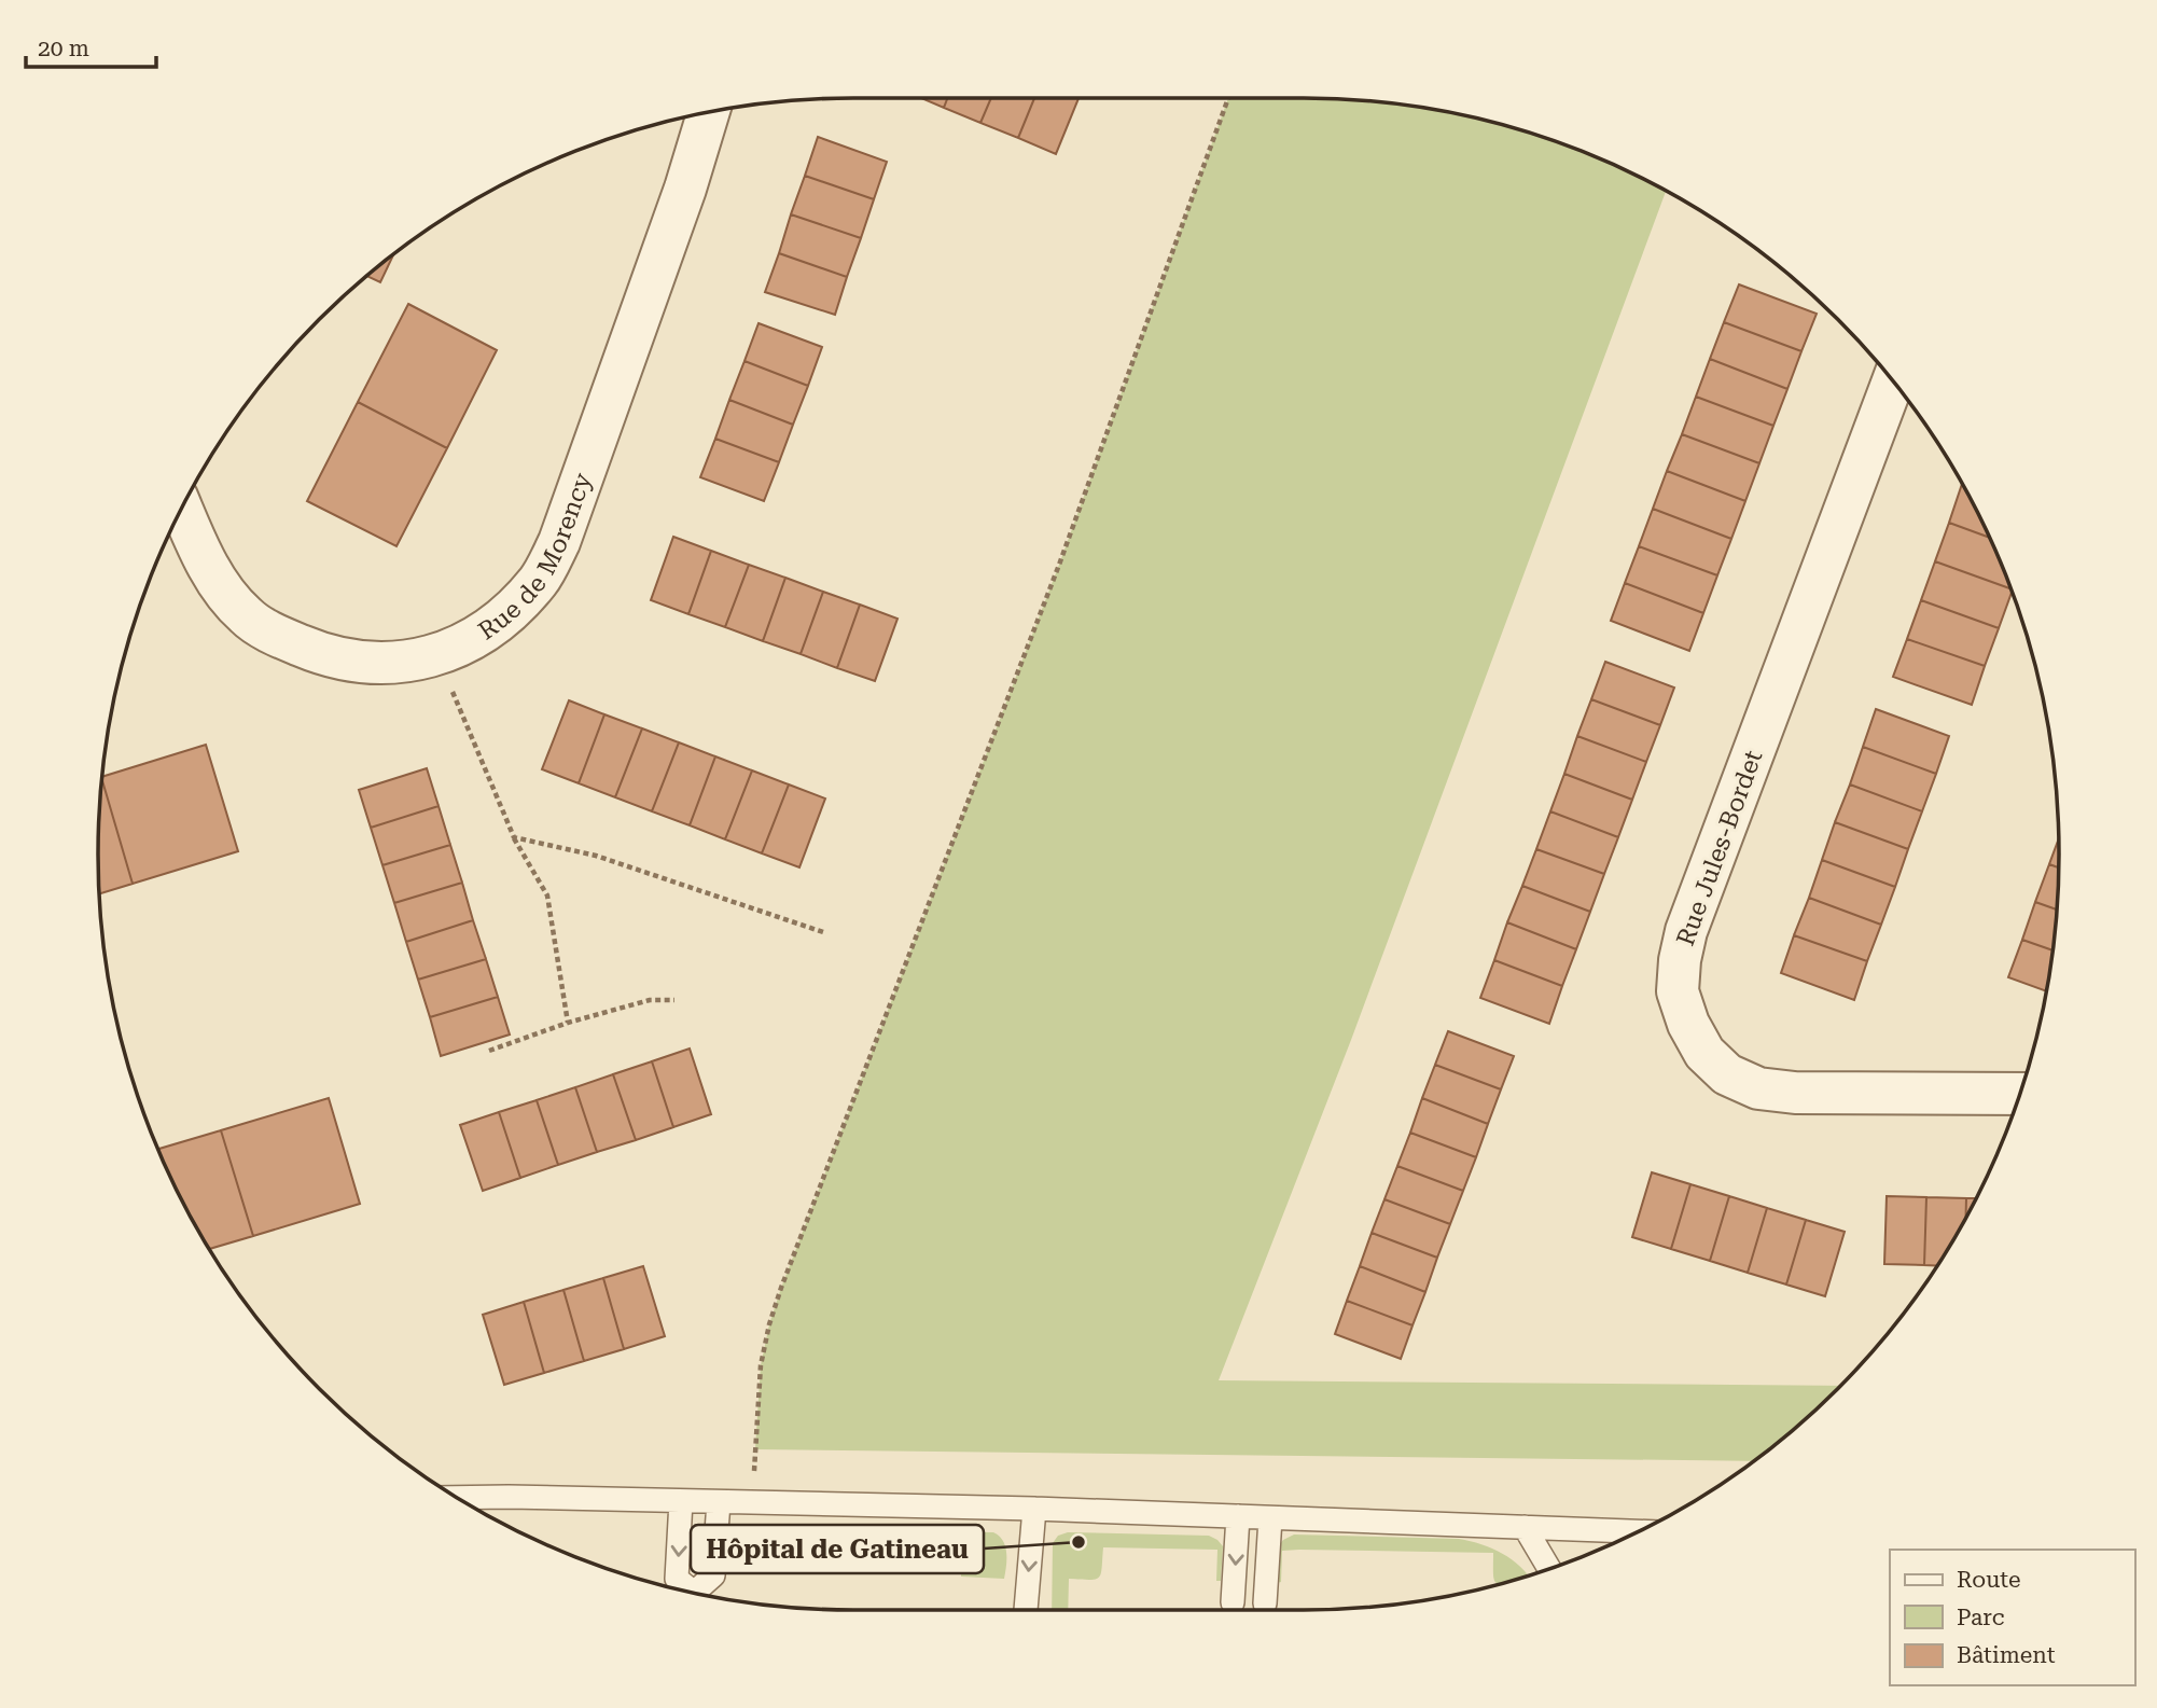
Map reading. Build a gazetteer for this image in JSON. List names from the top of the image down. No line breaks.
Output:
{"streets":{"street":["Rue de Morency","Rue Jules-Bordet"]},"places":["Hôpital de Gatineau"],"legend":["Route","Parc","Bâtiment"],"scale_bar":"20 m"}
